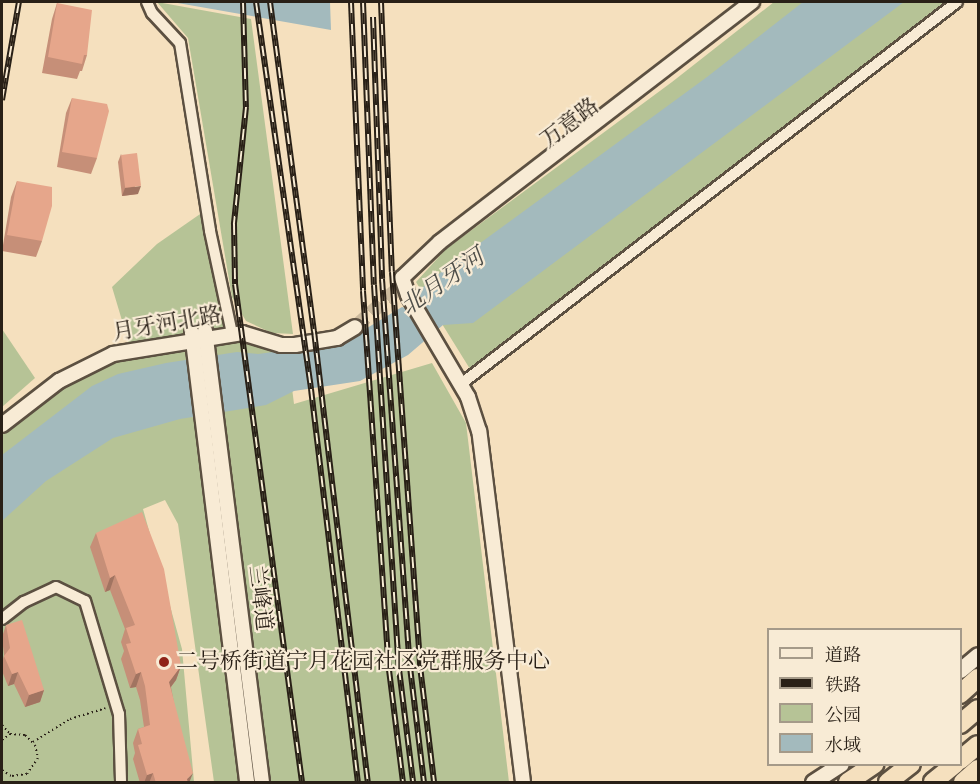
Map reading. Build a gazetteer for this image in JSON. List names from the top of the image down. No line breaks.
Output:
{"streets":{"street":["万意路","月牙河北路","兰峰道"]},"water":["北月牙河"],"places":["二号桥街道宁月花园社区党群服务中心"],"legend":["道路","铁路","公园","水域"]}
